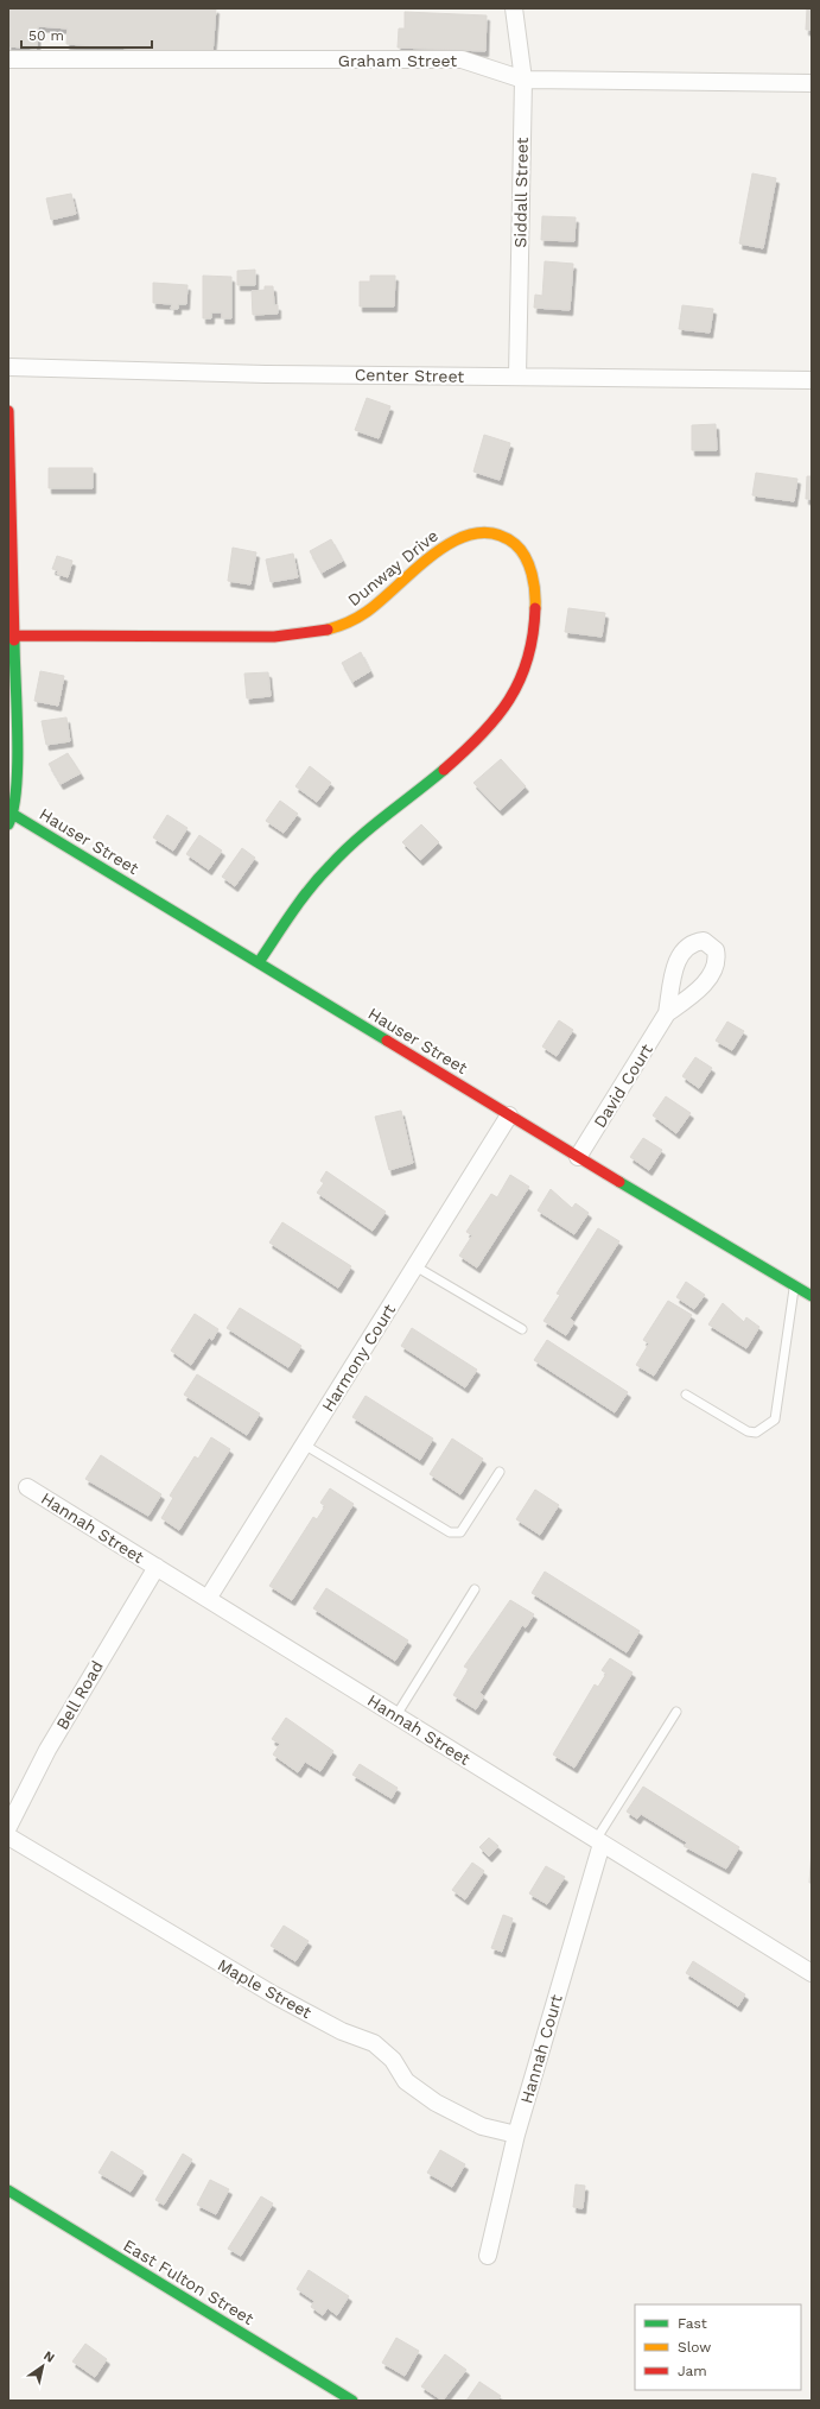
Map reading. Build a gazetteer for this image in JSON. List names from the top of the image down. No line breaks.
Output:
{"streets":{"street":["Graham Street","Siddall Street","Center Street","Dunway Drive","Hauser Street","David Court","Harmony Court","Hannah Street","Bell Road","Maple Street","Hannah Court","East Fulton Street"]},"crossings":[["Graham Street","Siddall Street"],["Siddall Street","Center Street"],["Dunway Drive","Hauser Street"],["Hauser Street","David Court"],["Hauser Street","Harmony Court"],["Harmony Court","Hannah Street"],["Hannah Street","Bell Road"],["Hannah Street","Hannah Court"],["Maple Street","Hannah Court"]],"legend":["Fast","Slow","Jam"],"scale_bar":"50 m","north":"top right"}
